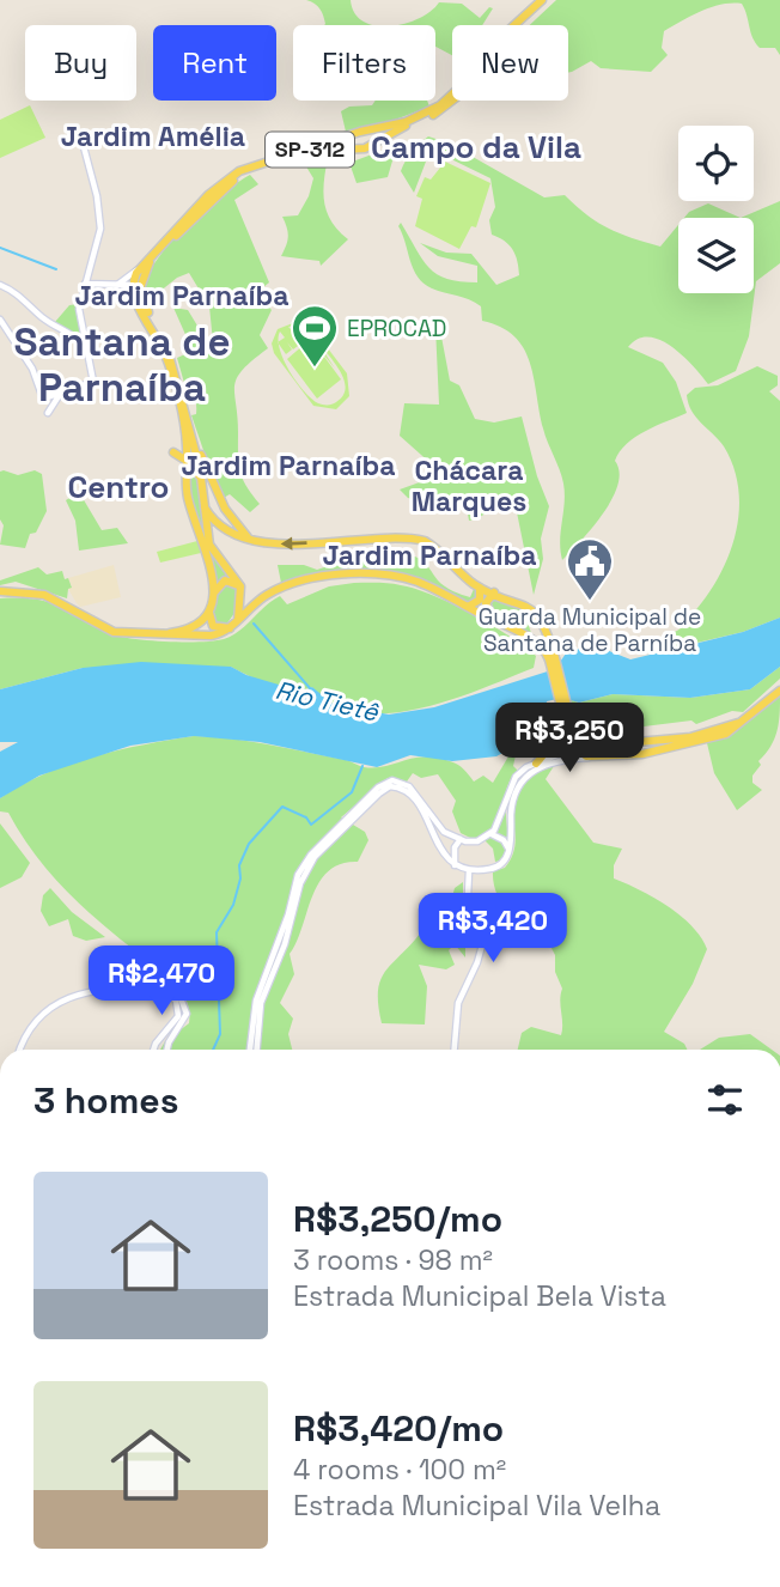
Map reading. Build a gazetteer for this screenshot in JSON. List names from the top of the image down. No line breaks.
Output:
{"streets":{"main road":["SP-312"]},"districts":["Jardim Amélia","Campo da Vila","Jardim Parnaíba","Santana de Parnaíba","Jardim Parnaíba","Chácara Marques","Centro","Jardim Parnaíba"],"water":["Rio Tietê"],"places":{"sports":["EPROCAD"],"public building":["Guarda Municipal de Santana de Parníba"]},"page":{"chip":["Buy","Rent","Filters","New"],"price":["R$3,250","R$3,420","R$2,470"],"heading":"3 homes","list":[{"name":"R$3,250/mo","note":"3 rooms · 98 m² · Estrada Municipal Bela Vista"},{"name":"R$3,420/mo","note":"4 rooms · 100 m² · Estrada Municipal Vila Velha"}]}}
